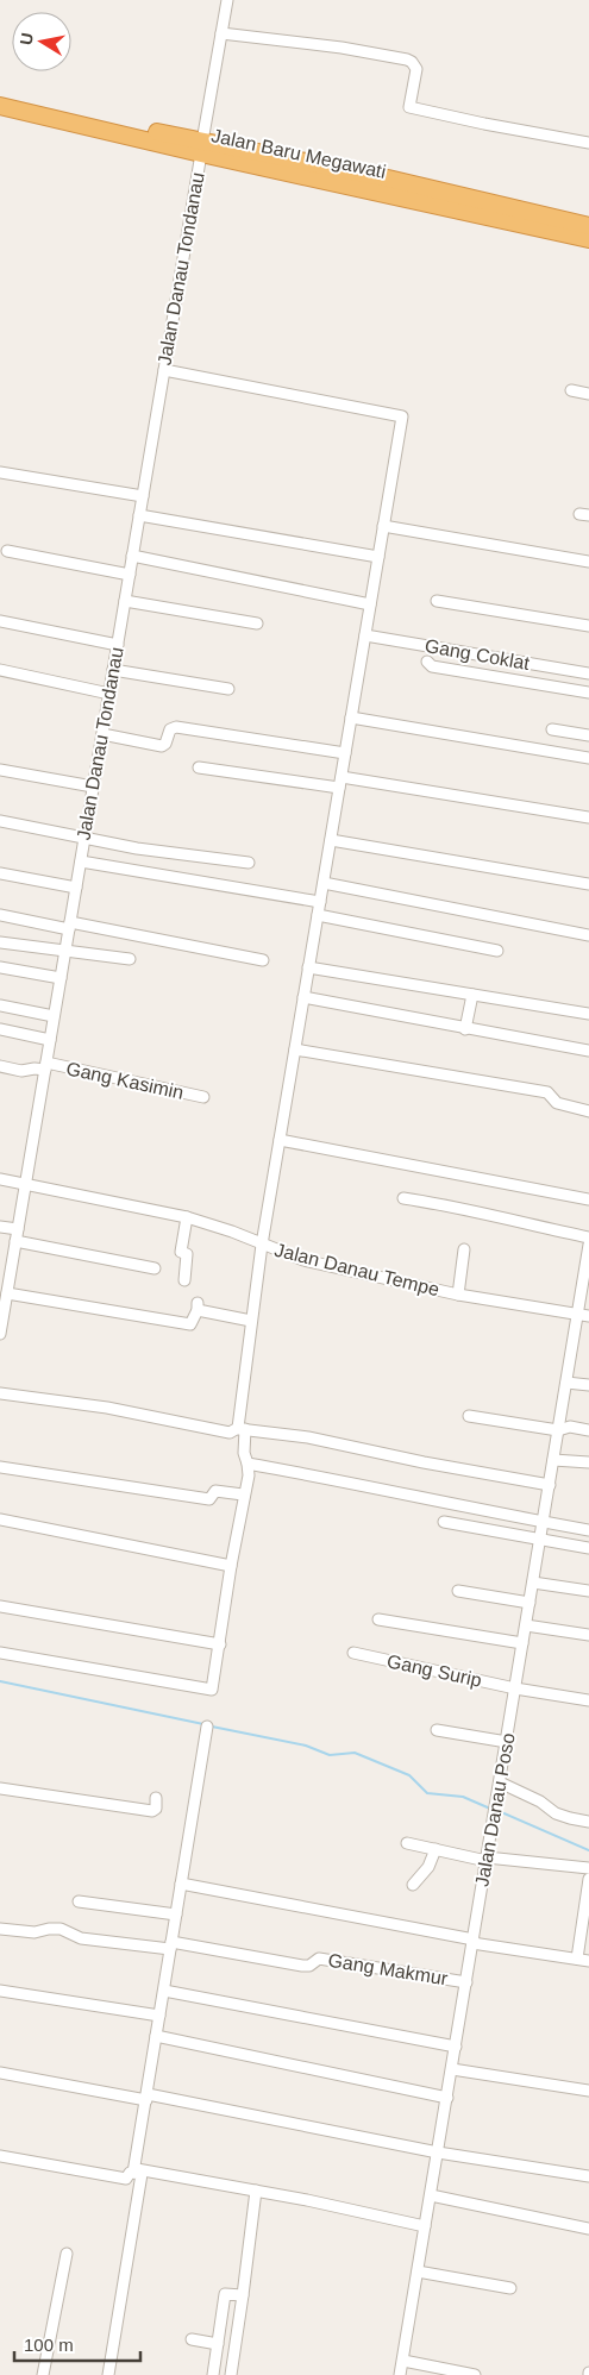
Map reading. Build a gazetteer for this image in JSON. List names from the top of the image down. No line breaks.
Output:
{"streets":{"highway":["Jalan Baru Megawati"],"street":["Jalan Danau Tondanau","Gang Coklat","Gang Kasimin","Jalan Danau Tempe","Gang Surip","Jalan Danau Poso","Gang Makmur"]},"crossings":[["Jalan Baru Megawati","Jalan Danau Tondanau"],["Jalan Danau Tondanau","Gang Kasimin"],["Jalan Danau Tondanau","Jalan Danau Tempe"],["Jalan Danau Tempe","Jalan Danau Poso"],["Gang Surip","Jalan Danau Poso"],["Jalan Danau Poso","Gang Makmur"]],"scale_bar":"100 m","north":"left"}
